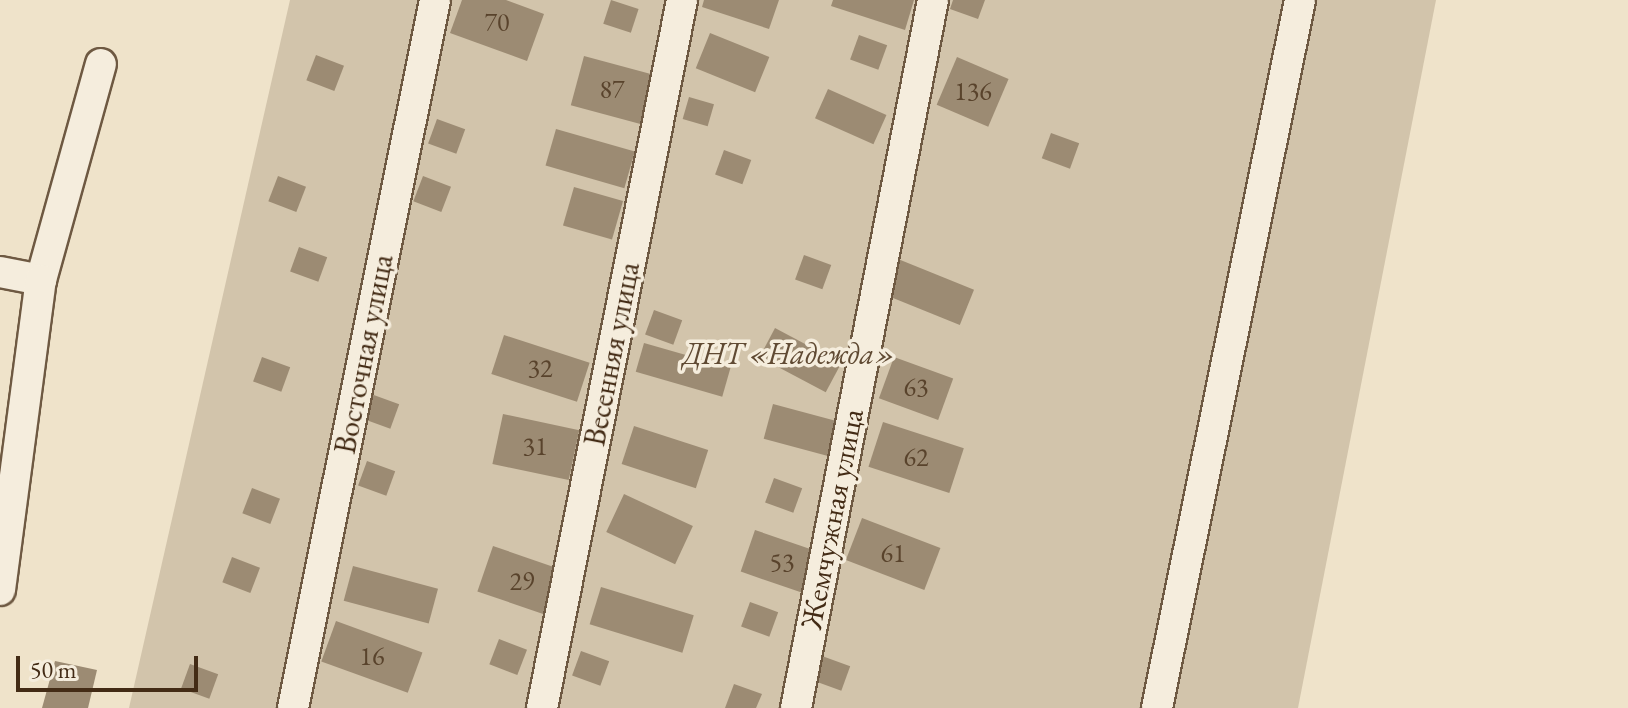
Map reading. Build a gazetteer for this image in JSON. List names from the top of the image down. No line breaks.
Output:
{"streets":{"lane":["Восточная улица","Весенняя улица","Жемчужная улица"]},"parks":["ДНТ «Надежда»"],"house_numbers":["70","87","136","32","63","31","62","61","53","29","16"],"scale_bar":"50 m"}
